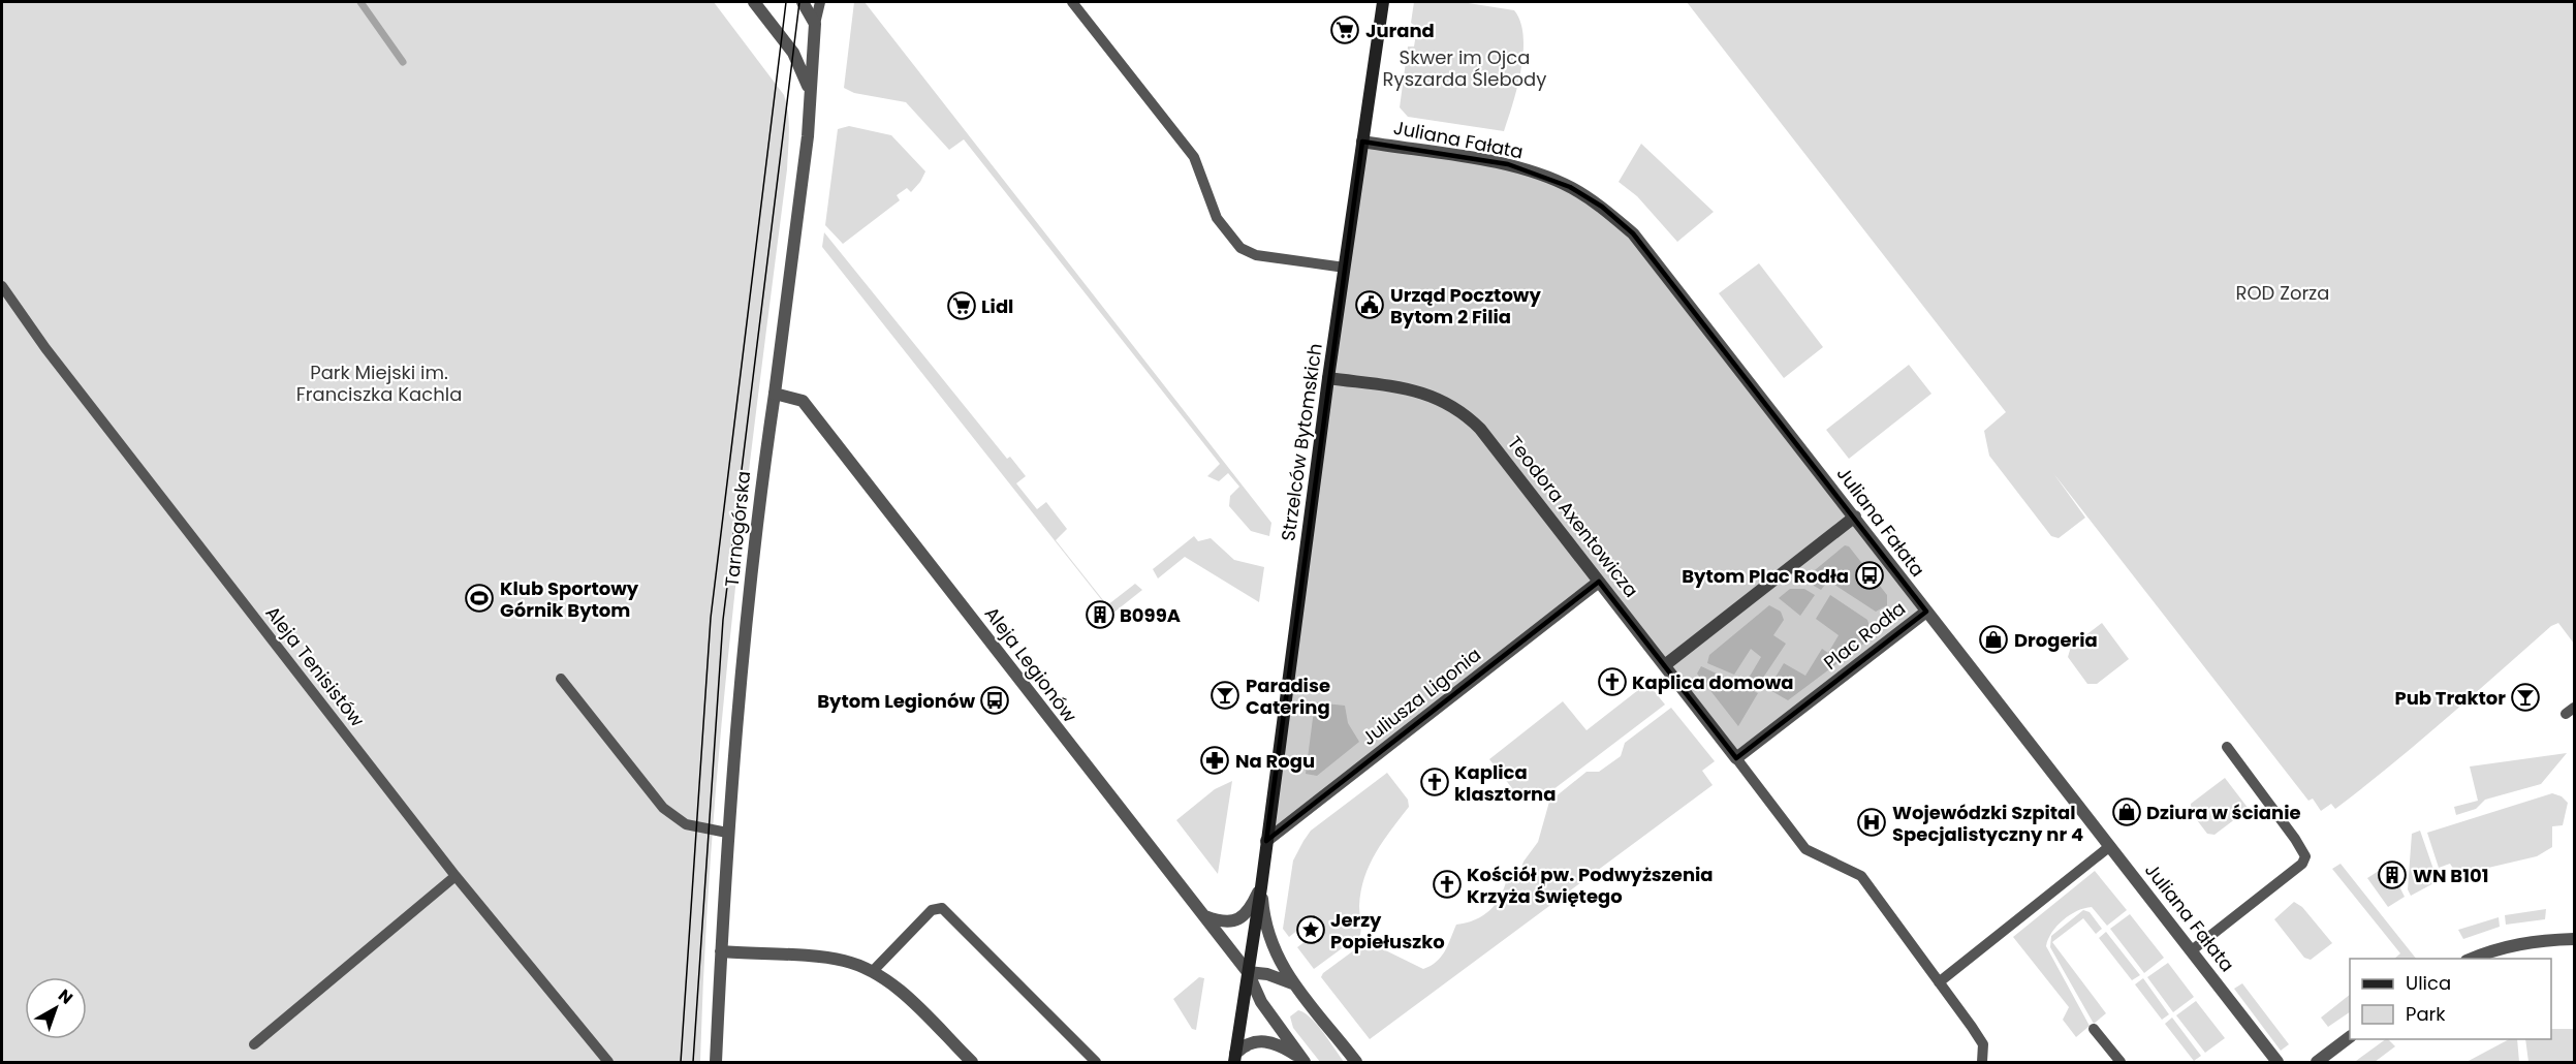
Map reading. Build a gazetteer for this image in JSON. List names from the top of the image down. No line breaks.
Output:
{"streets":{"main road":["Strzelców Bytomskich"],"street":["Juliana Fałata","Teodora Axentowicza","Tarnogórska","Plac Rodła","Aleja Legionów","Juliusza Ligonia"],"lane":["Aleja Tenisistów"]},"crossings":[["Juliana Fałata","Strzelców Bytomskich"],["Juliana Fałata","Plac Rodła"],["Strzelców Bytomskich","Teodora Axentowicza"],["Strzelców Bytomskich","Aleja Legionów"],["Strzelców Bytomskich","Juliusza Ligonia"],["Teodora Axentowicza","Plac Rodła"],["Teodora Axentowicza","Juliusza Ligonia"],["Tarnogórska","Aleja Legionów"]],"parks":["Skwer im Ojca Ryszarda Ślebody","ROD Zorza","Park Miejski im. Franciszka Kachla"],"places":{"supermarket":["Jurand","Lidl"],"public building":["Urząd Pocztowy Bytom 2 Filia"],"bus stop":["Bytom Plac Rodła","Bytom Legionów"],"sports":["Klub Sportowy Górnik Bytom"],"building":["B099A","WN B101"],"shop":["Drogeria","Dziura w ścianie"],"church":["Kaplica domowa","Kaplica klasztorna","Kościół pw. Podwyższenia Krzyża Świętego"],"bar":["Paradise Catering","Pub Traktor"],"pharmacy":["Na Rogu"],"hospital":["Wojewódzki Szpital Specjalistyczny nr 4"],"place":["Jerzy Popiełuszko"]},"legend":["Ulica","Park"],"north":"top right"}
